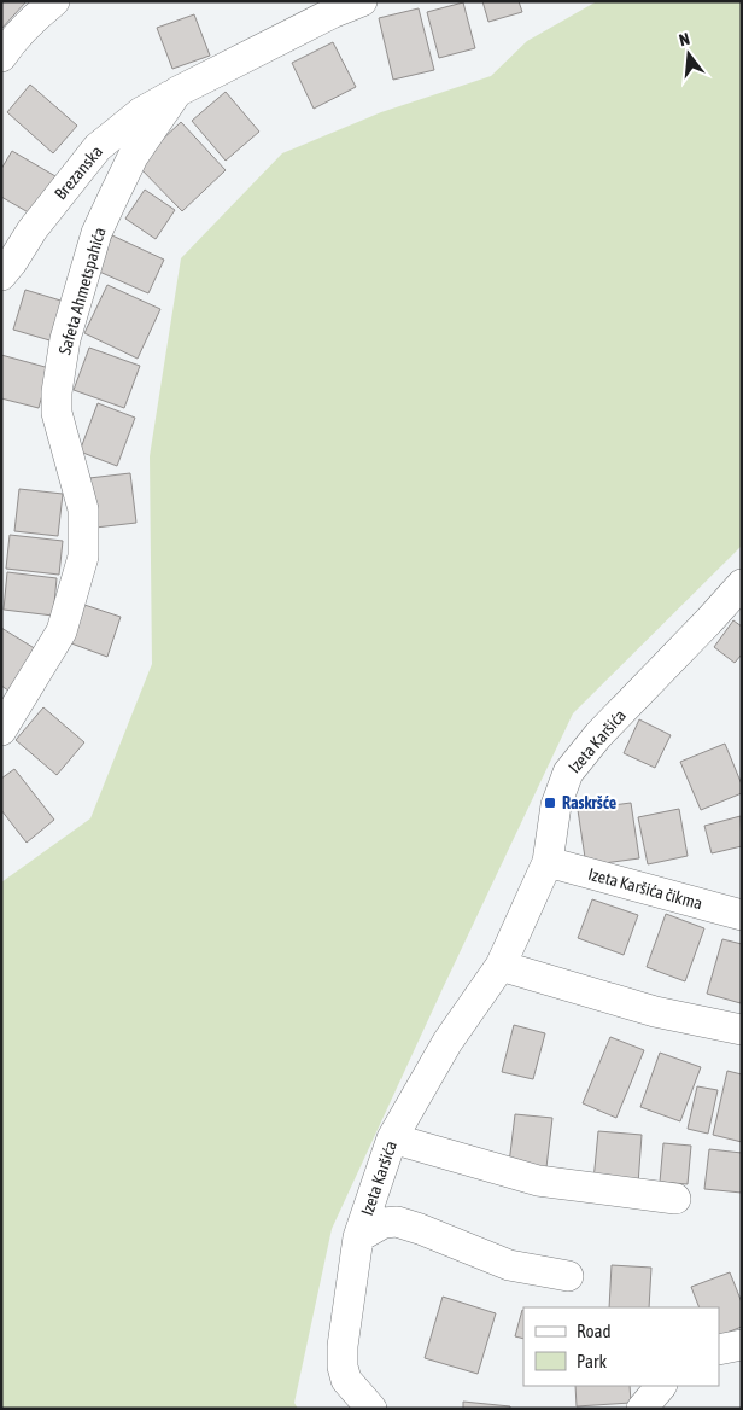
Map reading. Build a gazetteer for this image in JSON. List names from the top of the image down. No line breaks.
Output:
{"streets":{"street":["Brezanska","Safeta Ahmetspahića","Izeta Karšića","Izeta Karšića čikma"]},"crossings":[["Brezanska","Safeta Ahmetspahića"],["Izeta Karšića","Izeta Karšića čikma"]],"places":{"transit":["Raskršće"]},"legend":["Road","Park"],"north":"top"}
